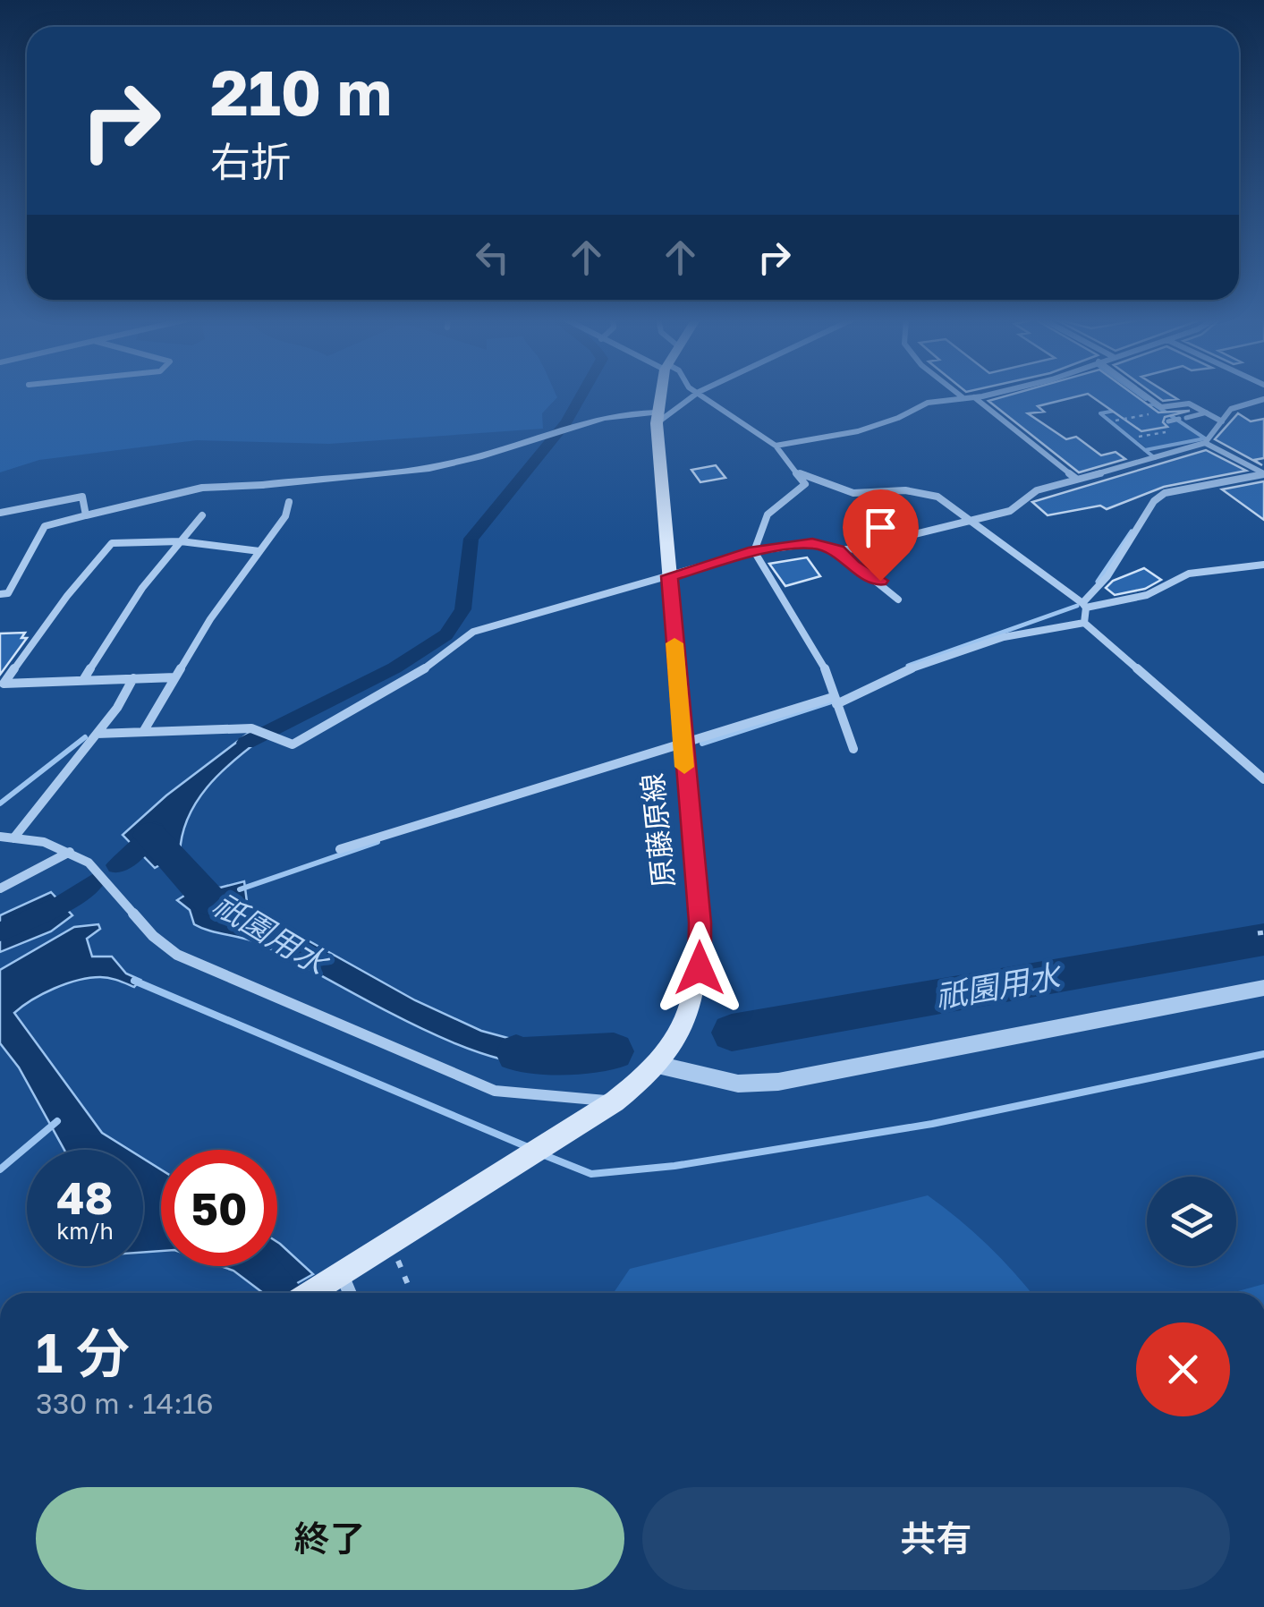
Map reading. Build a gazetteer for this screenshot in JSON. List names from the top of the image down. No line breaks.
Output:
{"streets":{"main road":["原藤原線"]},"water":["祇園用水"],"page":{"turn":["210 m","右折"],"speed":"48 km/h","limit":"50","heading":["1 分","330 m · 14:16"],"buttons":["終了","共有"]}}
